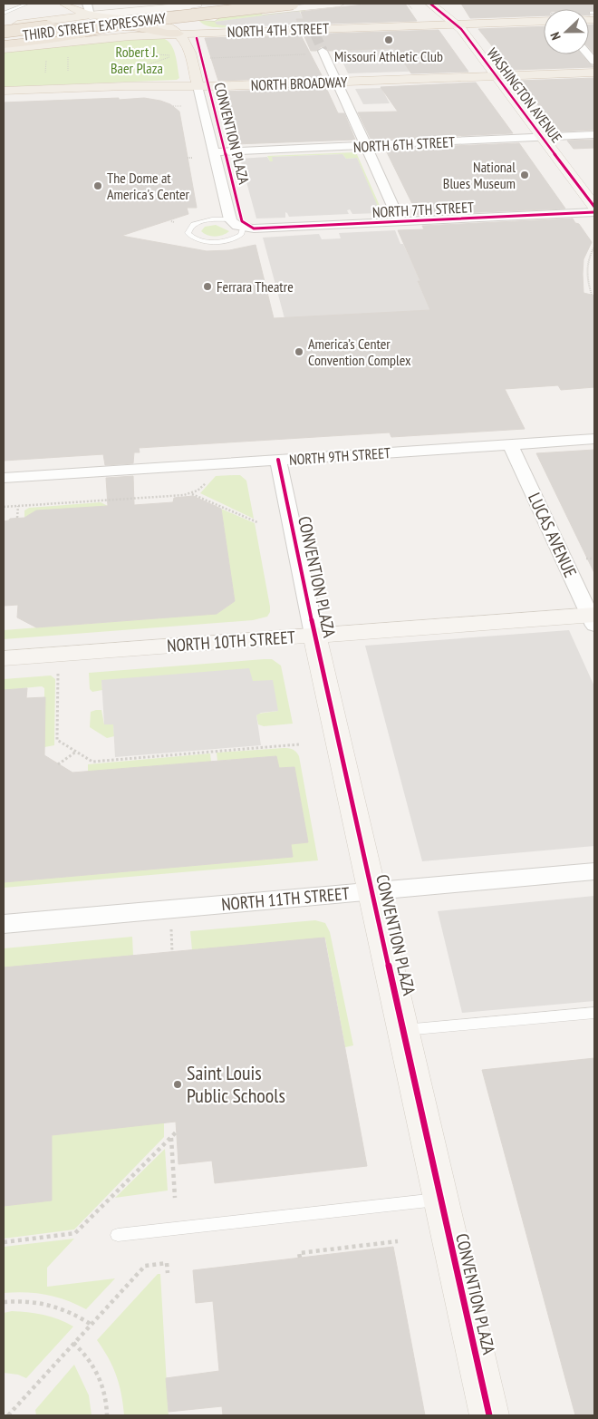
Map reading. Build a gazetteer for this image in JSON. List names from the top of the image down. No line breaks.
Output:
{"streets":{"highway":["THIRD STREET EXPRESSWAY"],"main road":["NORTH 4TH STREET","NORTH BROADWAY","CONVENTION PLAZA"],"street":["WASHINGTON AVENUE","NORTH 6TH STREET","NORTH 7TH STREET","NORTH 9TH STREET","LUCAS AVENUE","NORTH 10TH STREET","NORTH 11TH STREET"]},"crossings":[["NORTH 4TH STREET","WASHINGTON AVENUE"],["NORTH 4TH STREET","CONVENTION PLAZA"],["NORTH BROADWAY","WASHINGTON AVENUE"],["NORTH BROADWAY","CONVENTION PLAZA"],["WASHINGTON AVENUE","NORTH 6TH STREET"],["CONVENTION PLAZA","NORTH 6TH STREET"],["CONVENTION PLAZA","NORTH 7TH STREET"],["CONVENTION PLAZA","NORTH 9TH STREET"],["CONVENTION PLAZA","NORTH 10TH STREET"],["CONVENTION PLAZA","NORTH 11TH STREET"],["NORTH 9TH STREET","LUCAS AVENUE"],["LUCAS AVENUE","NORTH 10TH STREET"]],"parks":["Robert J. Baer Plaza"],"places":["Missouri Athletic Club","National Blues Museum","The Dome at America's Center","Ferrara Theatre","America’s Center Convention Complex","Saint Louis Public Schools"],"north":"left"}
